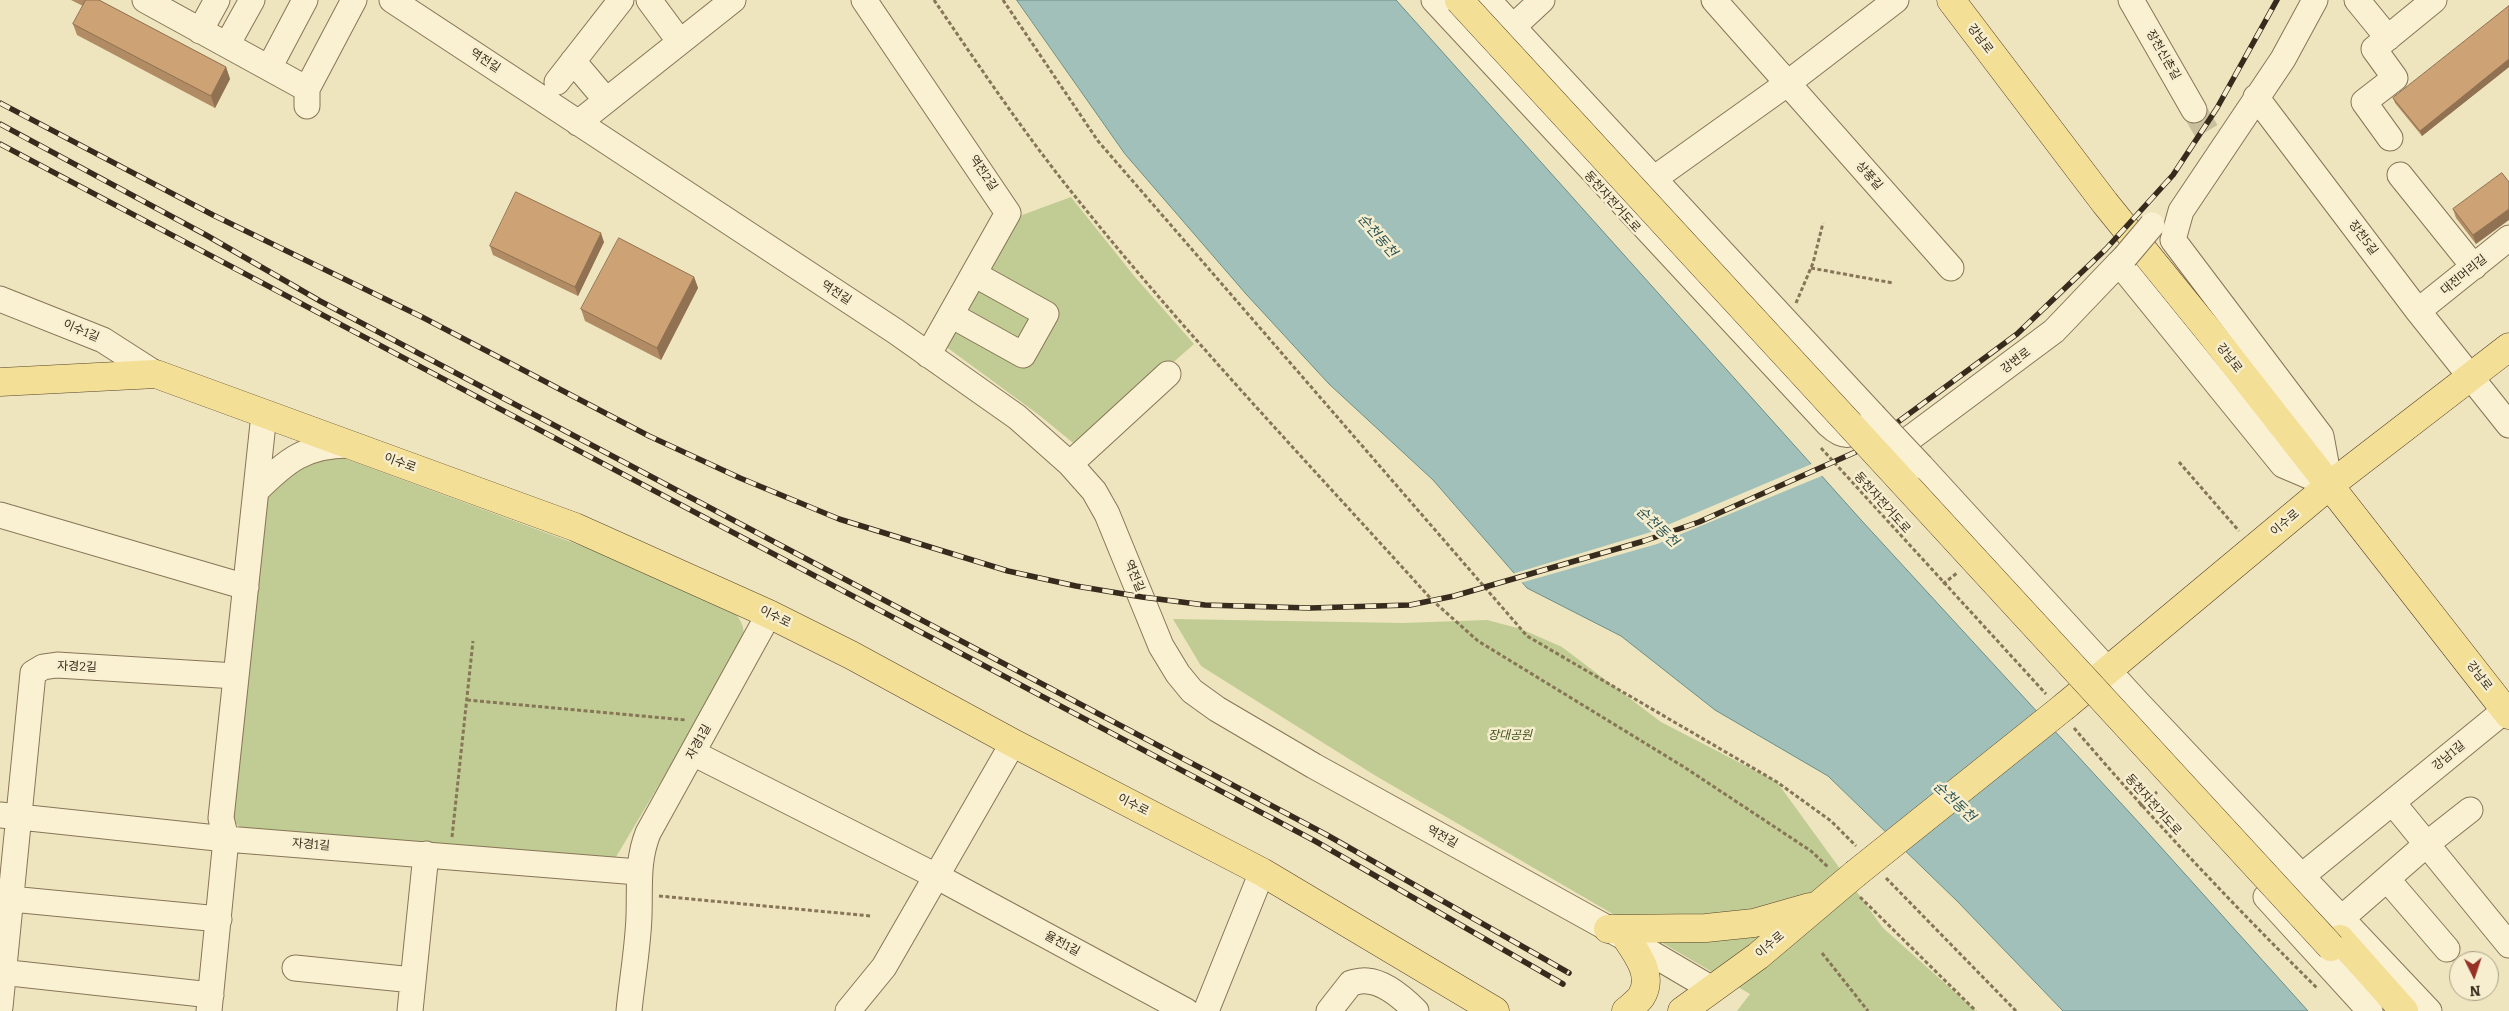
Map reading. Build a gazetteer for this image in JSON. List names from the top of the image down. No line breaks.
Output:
{"streets":{"main road":["강남로","이수로"],"street":["장천신촌길","역전길","역전2길","상풍길","장천5길","대전머리길","이수1길","강변로","자경2길","자경1길","강남1길","율전1길"],"path":["동천자전거도로"]},"crossings":[["강남로","이수로"],["강남로","강남1길"],["역전길","역전2길"],["역전길","이수로"],["동천자전거도로","이수로"],["장천5길","대전머리길"],["장천5길","이수로"],["이수1길","이수로"],["이수로","자경1길"],["자경1길","율전1길"]],"water":["순천동천"],"parks":["장대공원"],"north":"bottom"}
